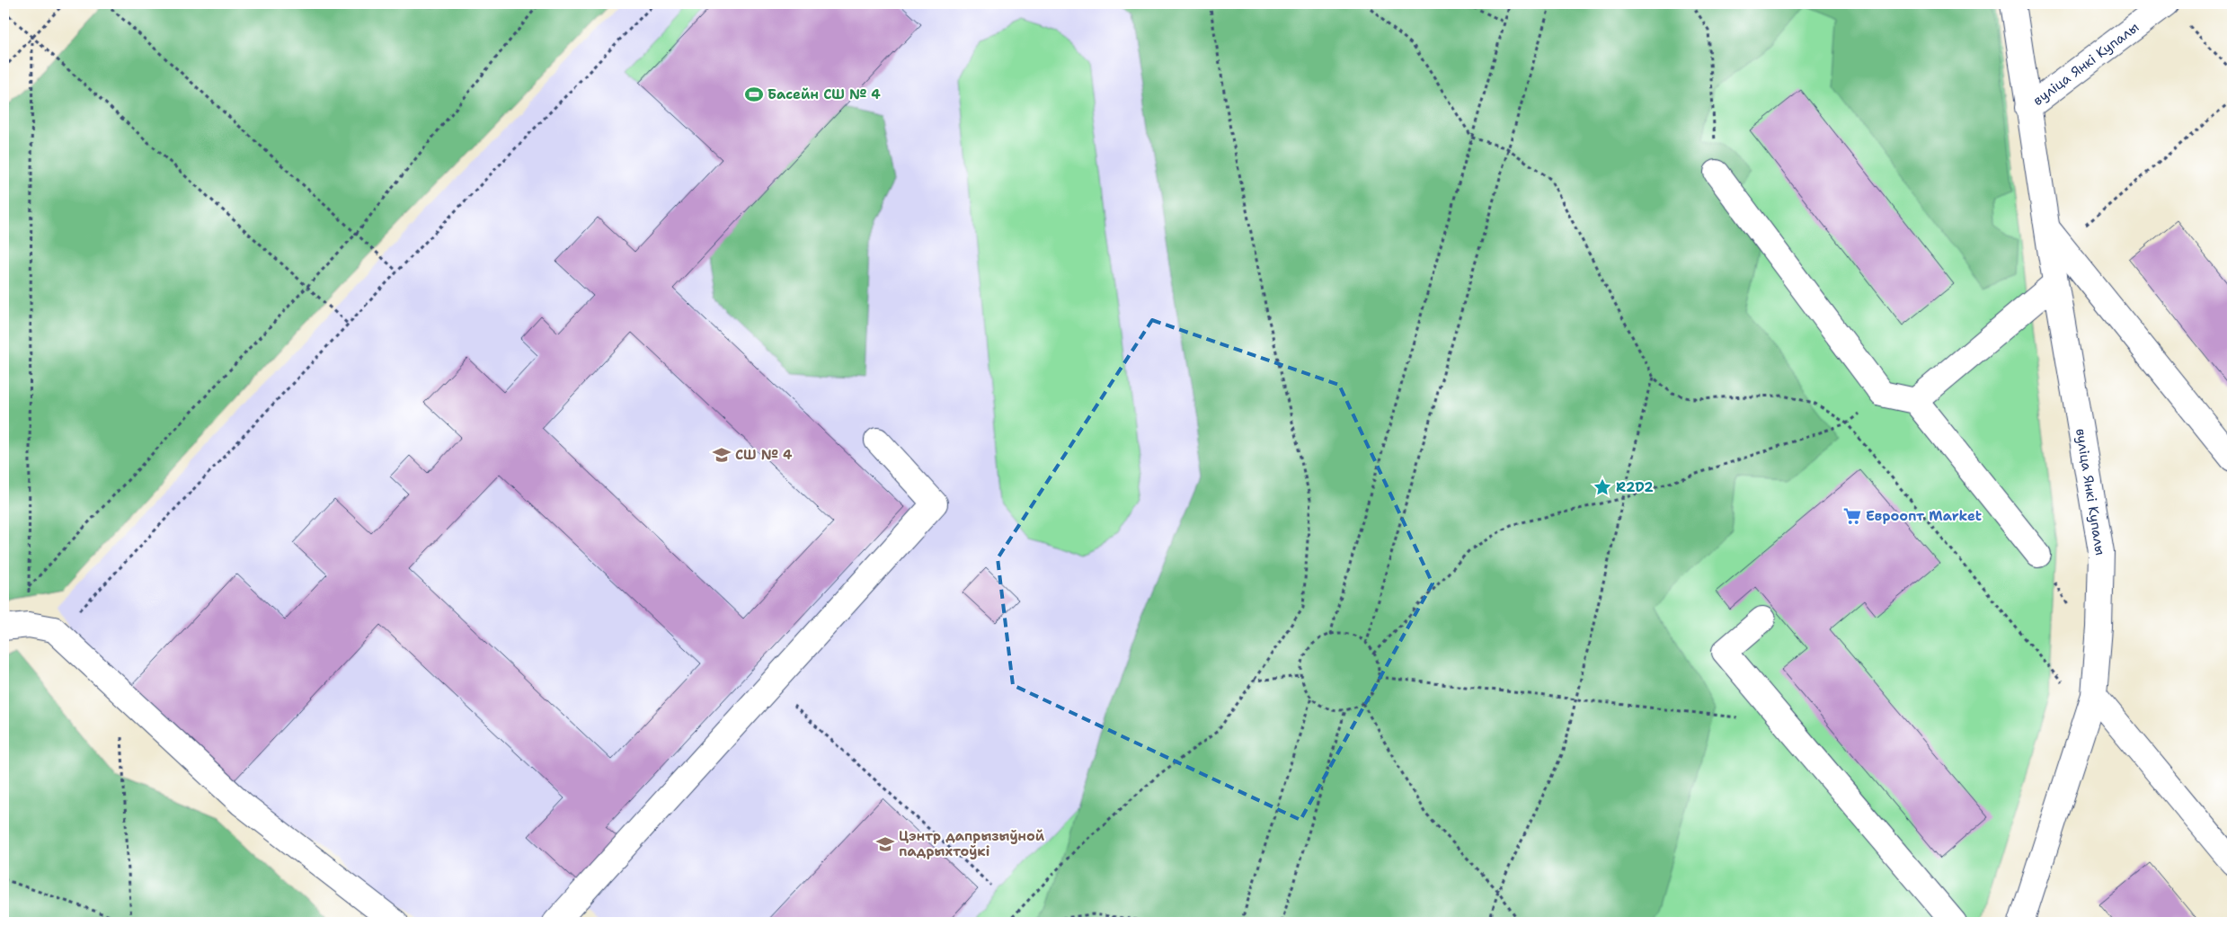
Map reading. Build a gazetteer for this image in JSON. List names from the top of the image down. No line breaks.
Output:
{"streets":{"street":["вуліца Янкі Купалы"]},"places":{"sports":["Басейн СШ № 4"],"school or university":["СШ № 4","Цэнтр дапрызыўной падрыхтоўкі"],"place":["R2D2"],"supermarket":["Евроопт Market"]}}
